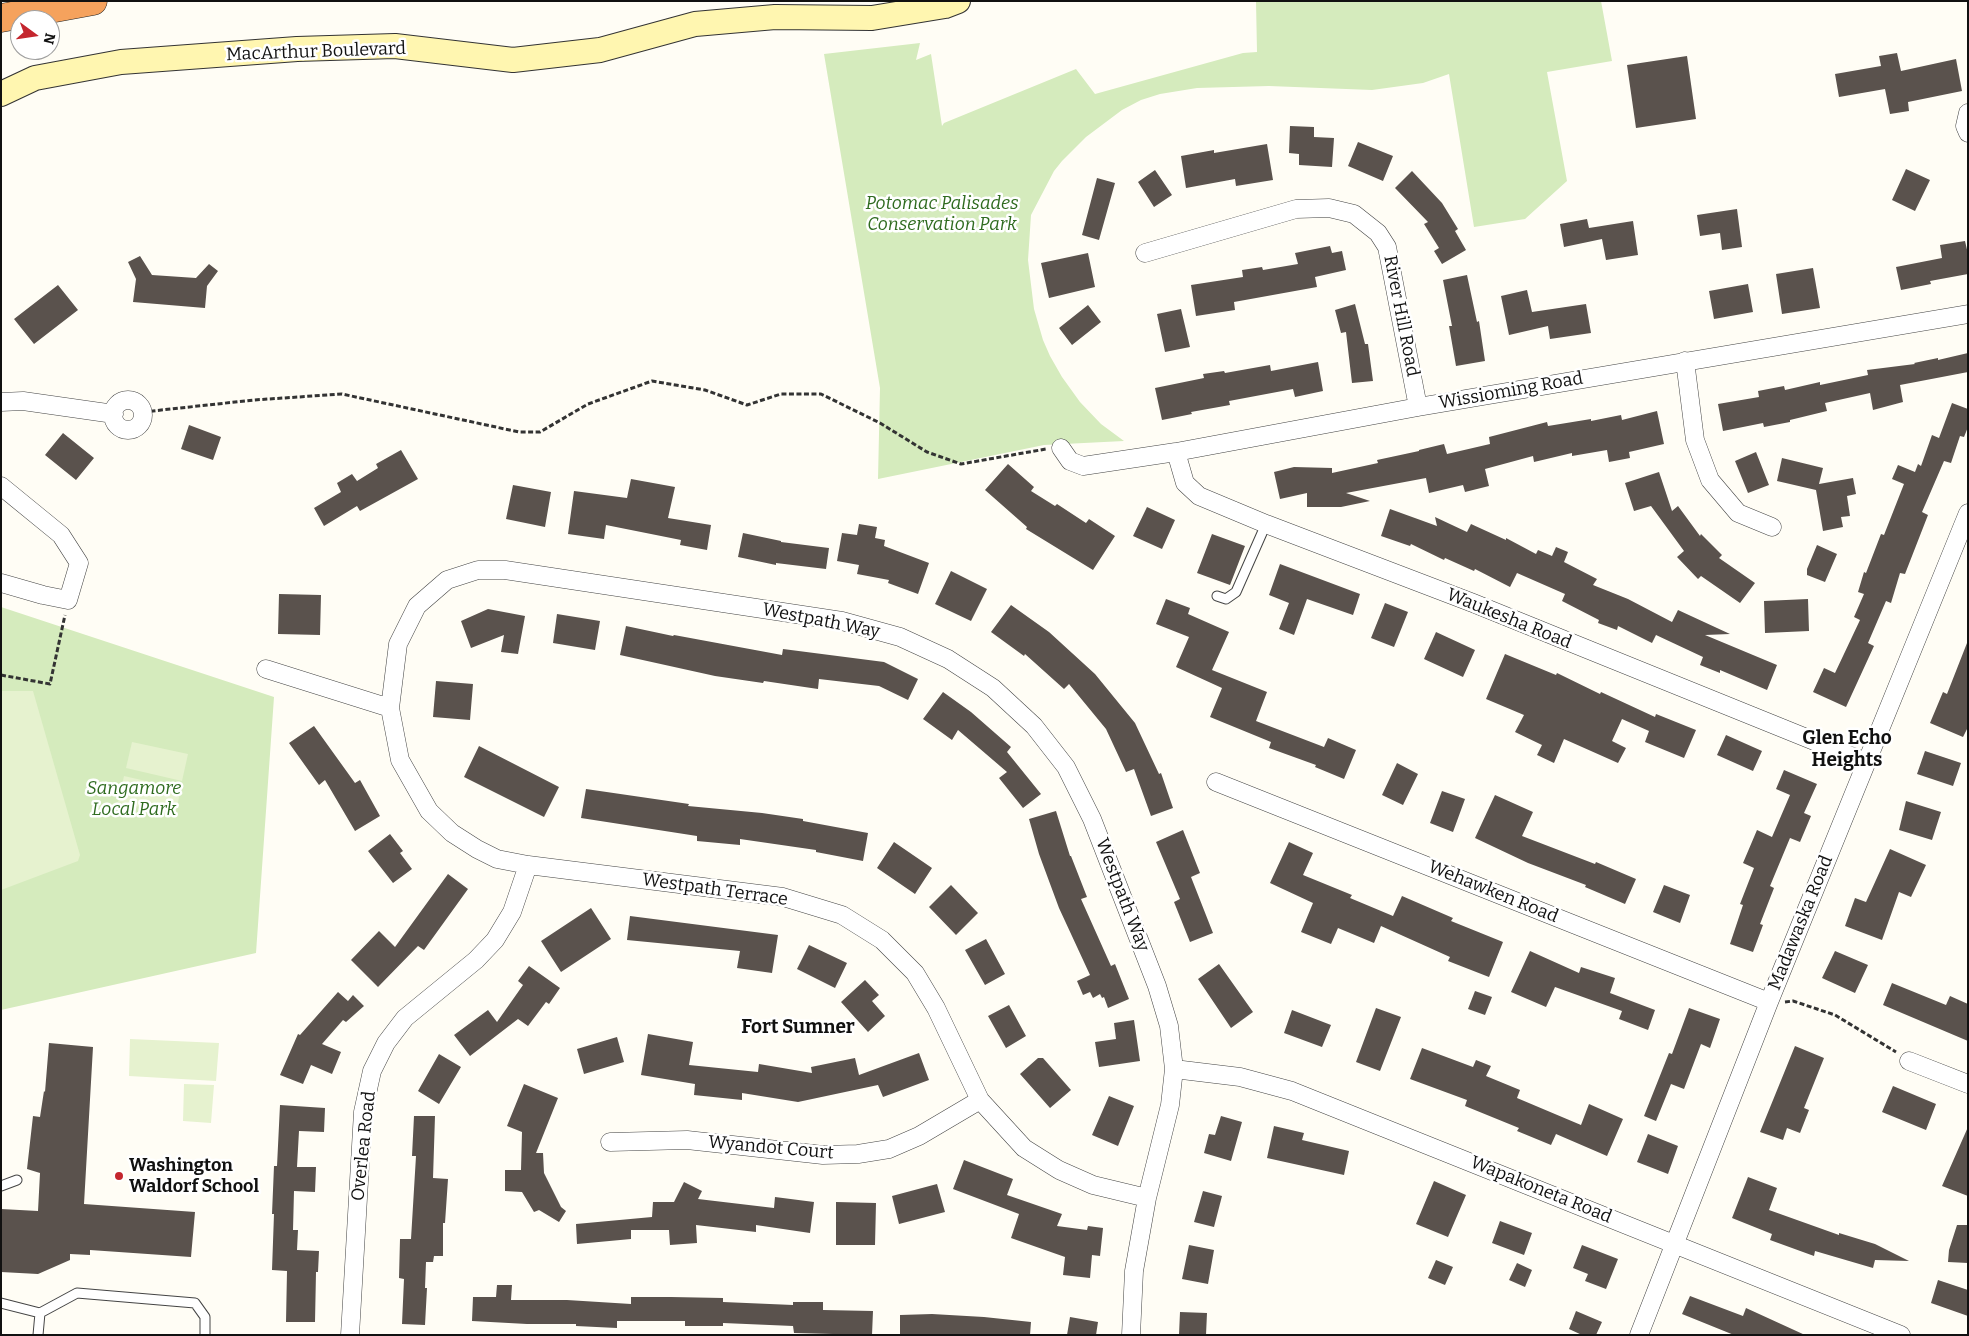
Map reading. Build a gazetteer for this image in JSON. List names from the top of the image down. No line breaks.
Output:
{"streets":{"main road":["MacArthur Boulevard"],"street":["River Hill Road","Wissioming Road","Waukesha Road","Westpath Way","Westpath Terrace","Wehawken Road","Madawaska Road","Overlea Road","Wyandot Court","Wapakoneta Road"]},"crossings":[["River Hill Road","Wissioming Road"],["Wissioming Road","Waukesha Road"],["Waukesha Road","Madawaska Road"],["Westpath Way","Westpath Terrace"],["Westpath Way","Wapakoneta Road"],["Westpath Terrace","Overlea Road"],["Westpath Terrace","Wyandot Court"],["Wehawken Road","Madawaska Road"],["Madawaska Road","Wapakoneta Road"]],"districts":["Glen Echo Heights","Fort Sumner"],"parks":["Potomac Palisades Conservation Park","Sangamore Local Park"],"places":["Washington Waldorf School"],"north":"right"}
